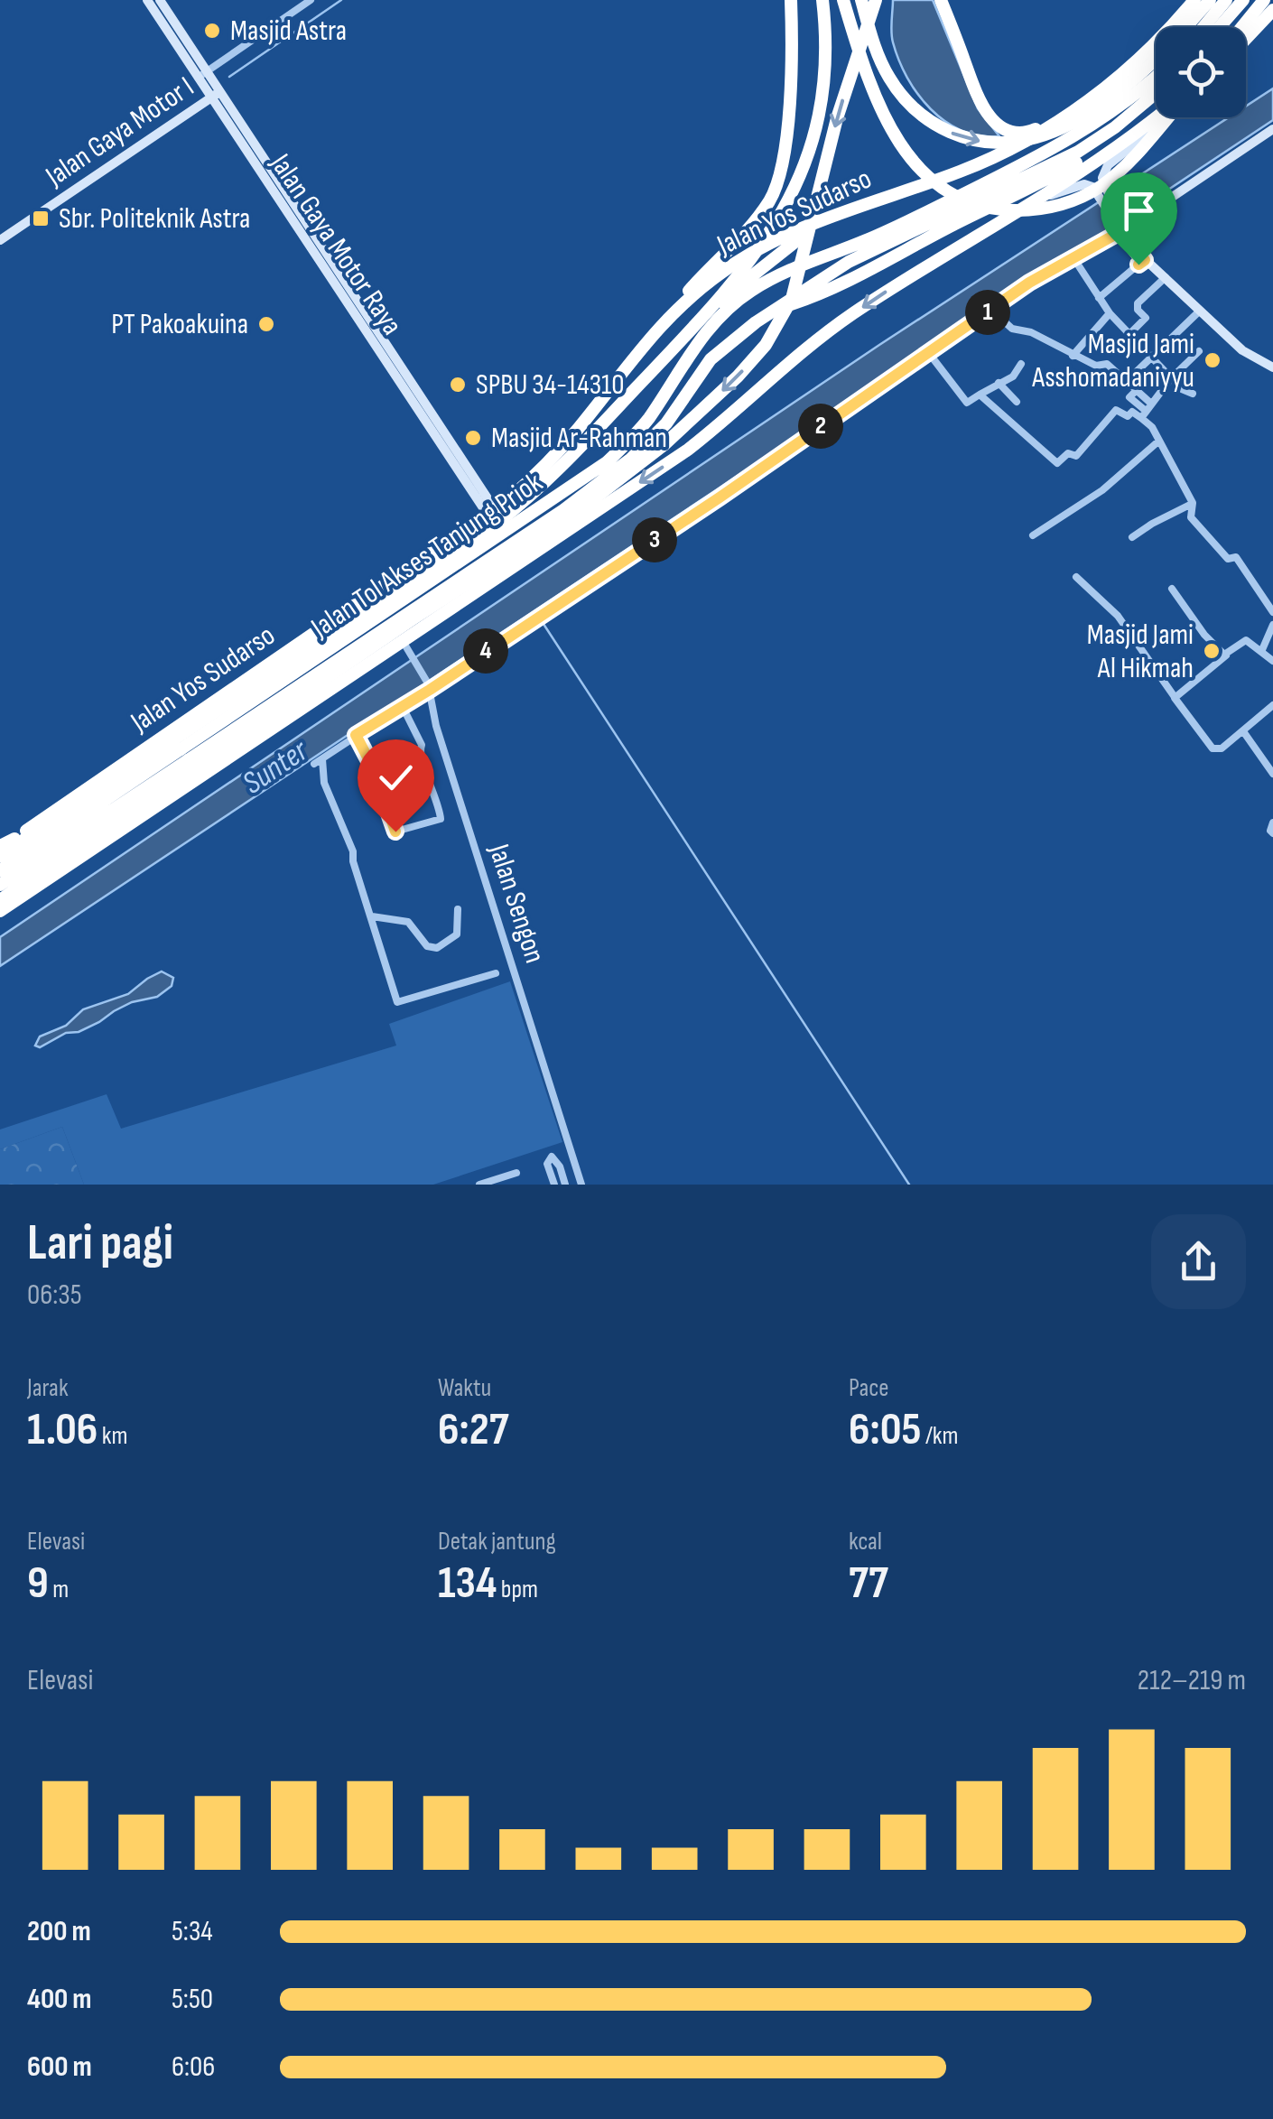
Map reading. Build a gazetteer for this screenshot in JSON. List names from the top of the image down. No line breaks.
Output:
{"streets":{"highway":["Jalan Yos Sudarso","Jalan Tol Akses Tanjung Priok"],"street":["Jalan Gaya Motor I","Jalan Gaya Motor Raya","Jalan Sengon"]},"crossings":[["Jalan Gaya Motor I","Jalan Gaya Motor Raya"],["Jalan Yos Sudarso","Jalan Gaya Motor Raya"]],"water":["Sunter"],"places":{"other":["Masjid Astra","PT Pakoakuina","Masjid Jami Asshomadaniyyu","SPBU 34-14310","Masjid Ar-Rahman","Masjid Jami Al Hikmah"],"transit":["Sbr. Politeknik Astra"]},"page":{"pins":["1","2","3","4"],"heading":["Lari pagi","06:35"],"stats":[["Jarak","1.06 km"],["Waktu","6:27"],["Pace","6:05 /km"],["Elevasi","9 m"],["Detak jantung","134 bpm"],["kcal","77"]],"chart":["Elevasi","212–219 m"],"list":[{"name":"200 m","note":"5:34"},{"name":"400 m","note":"5:50"},{"name":"600 m","note":"6:06"}]}}
